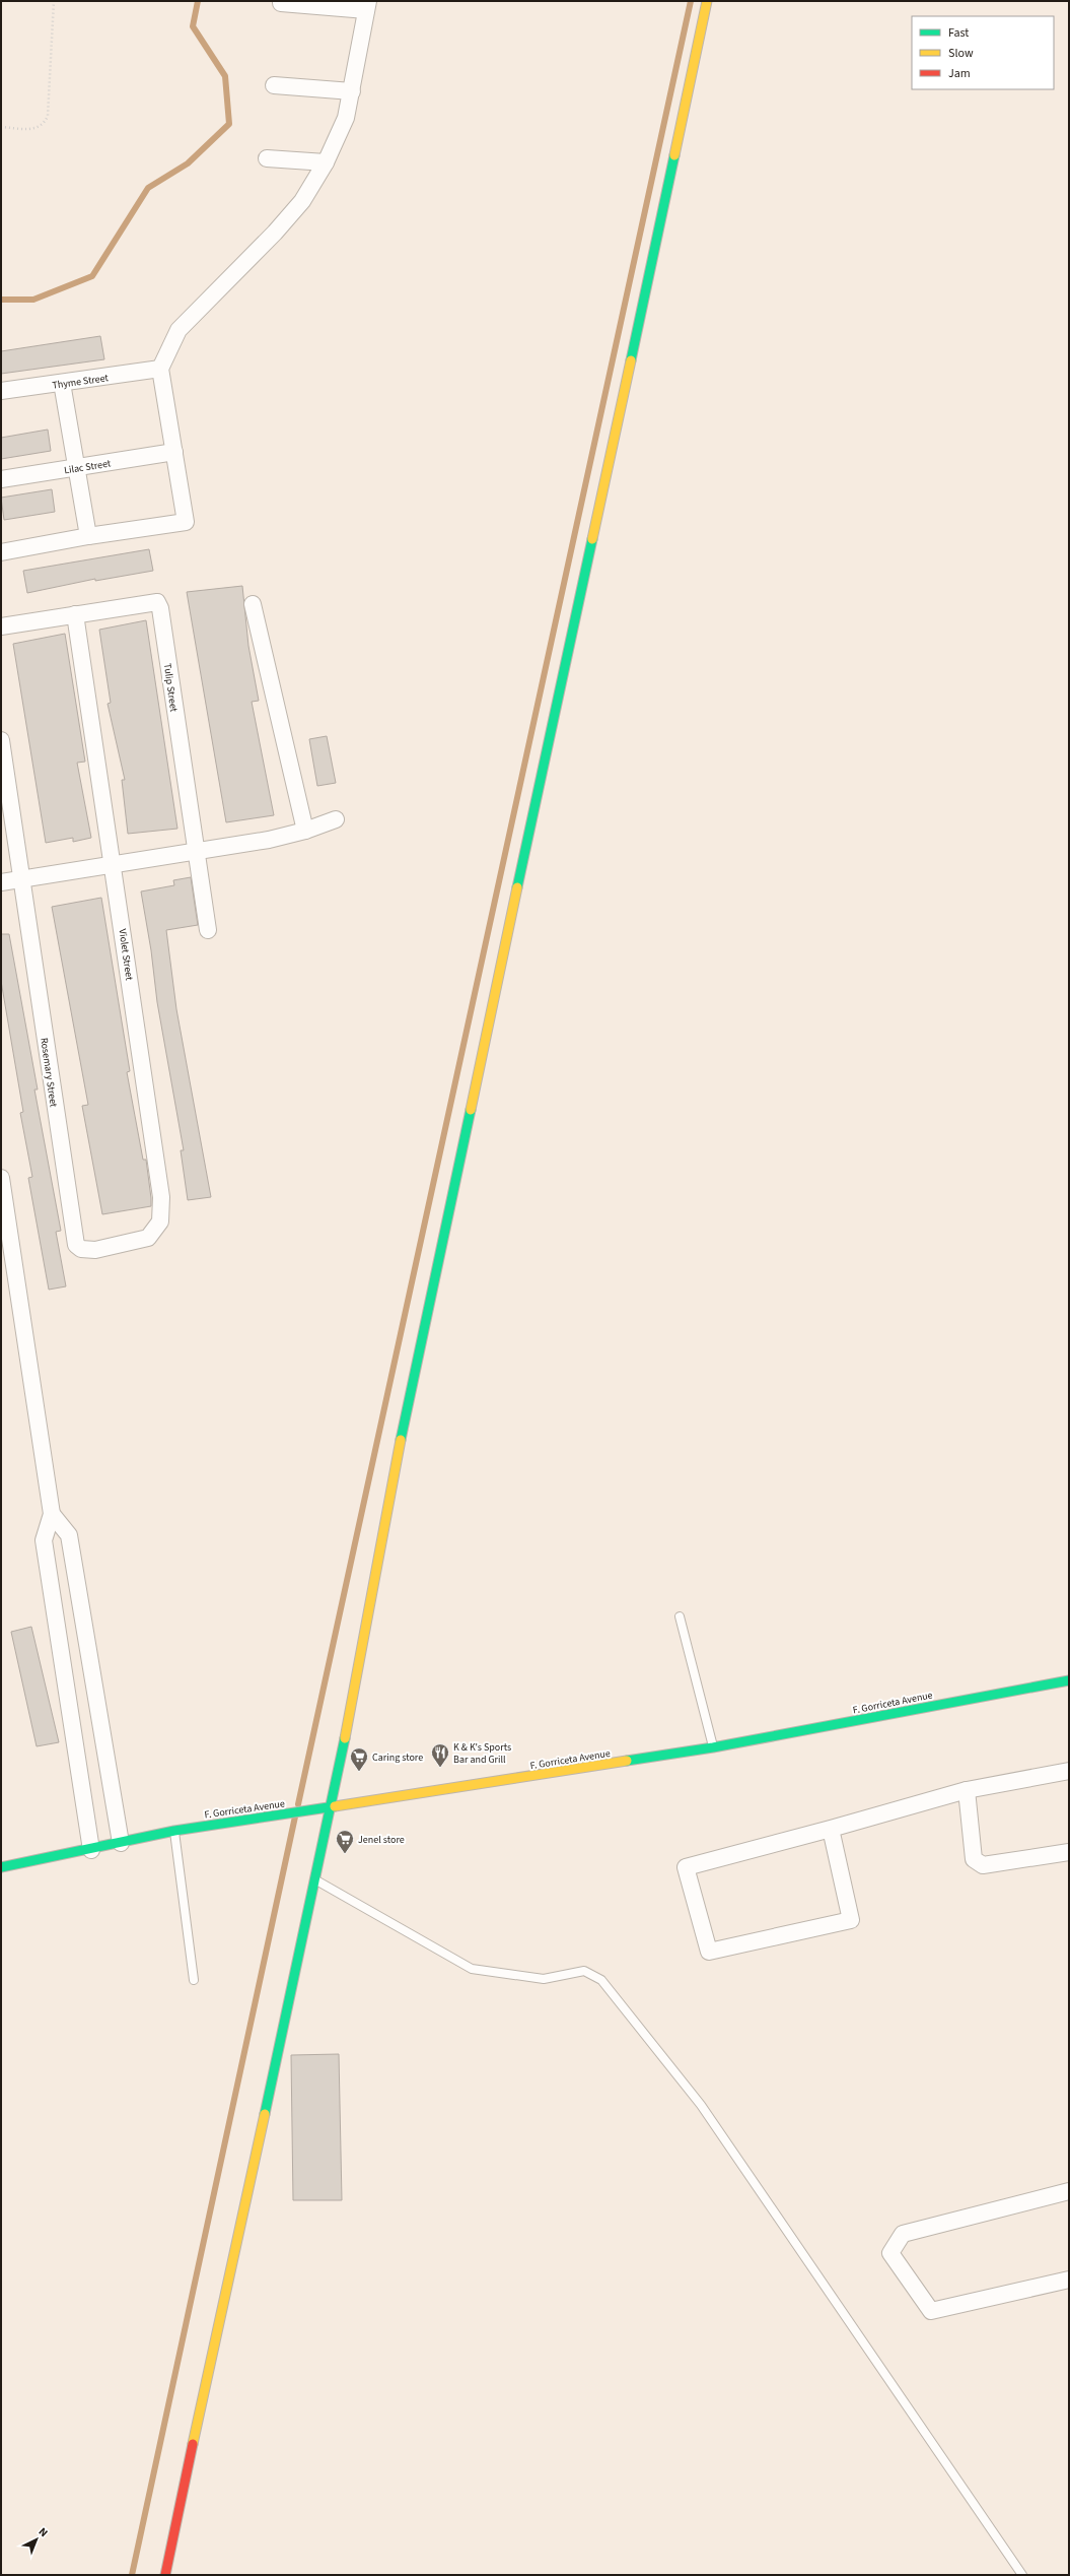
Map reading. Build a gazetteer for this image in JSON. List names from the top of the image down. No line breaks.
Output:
{"streets":{"street":["Thyme Street","Lilac Street","Tulip Street","Violet Street","Rosemary Street","F. Gorriceta Avenue"]},"crossings":[["Tulip Street","Violet Street"],["Violet Street","Rosemary Street"]],"places":{"restaurant":["K & K's Sports Bar and Grill"],"supermarket":["Caring store","Jenel store"]},"legend":["Fast","Slow","Jam"],"north":"top right"}
